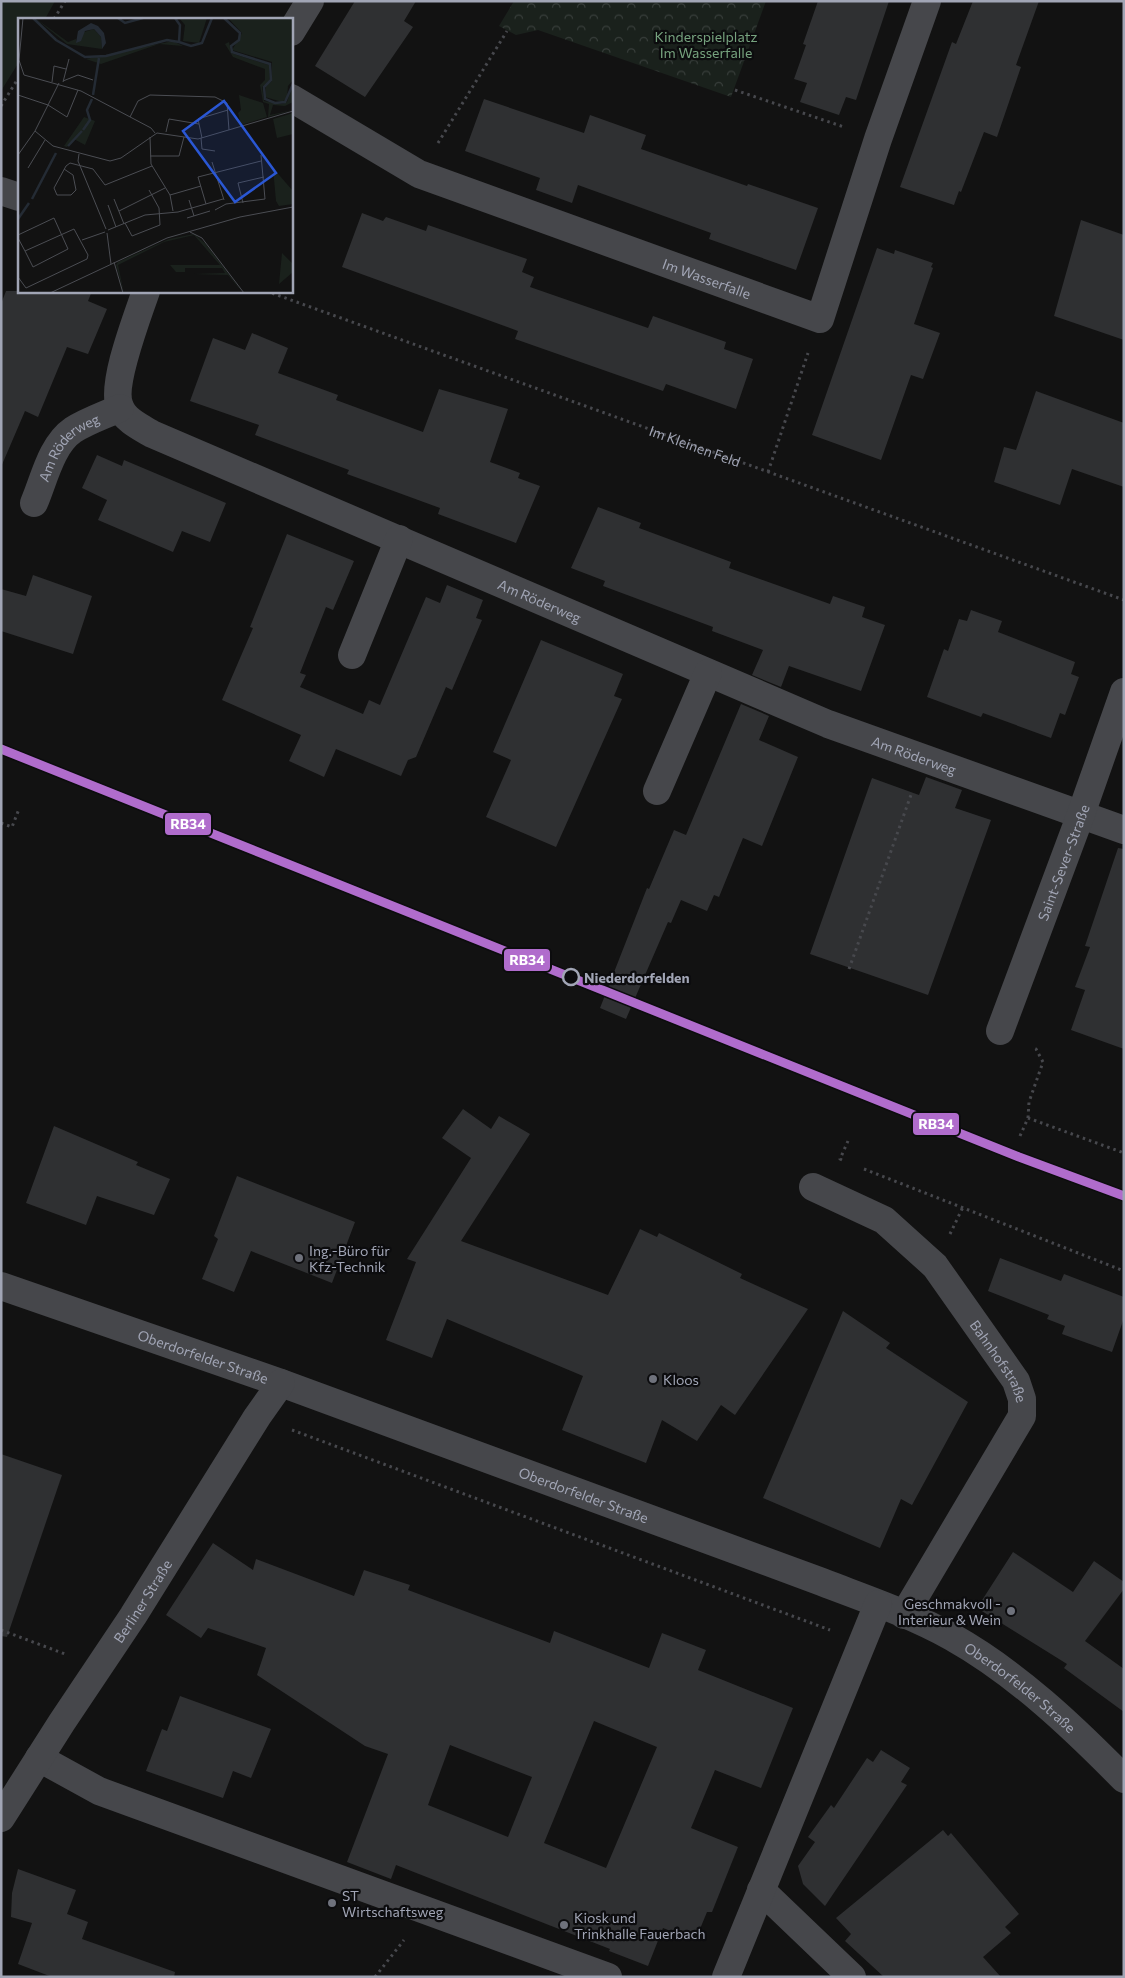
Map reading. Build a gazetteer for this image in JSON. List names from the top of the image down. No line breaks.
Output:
{"streets":{"street":["Im Wasserfalle","Am Röderweg","Saint-Sever-Straße","Oberdorfelder Straße","Bahnhofstraße","Berliner Straße"],"path":["Im Kleinen Feld"]},"crossings":[["Am Röderweg","Saint-Sever-Straße"],["Oberdorfelder Straße","Bahnhofstraße"],["Oberdorfelder Straße","Berliner Straße"]],"parks":["Kinderspielplatz Im Wasserfalle"],"places":["Niederdorfelden","Ing.-Büro für Kfz-Technik","Kloos","Geschmakvoll - Interieur & Wein","ST Wirtschaftsweg","Kiosk und Trinkhalle Fauerbach"],"lines":["transit line RB34"]}
